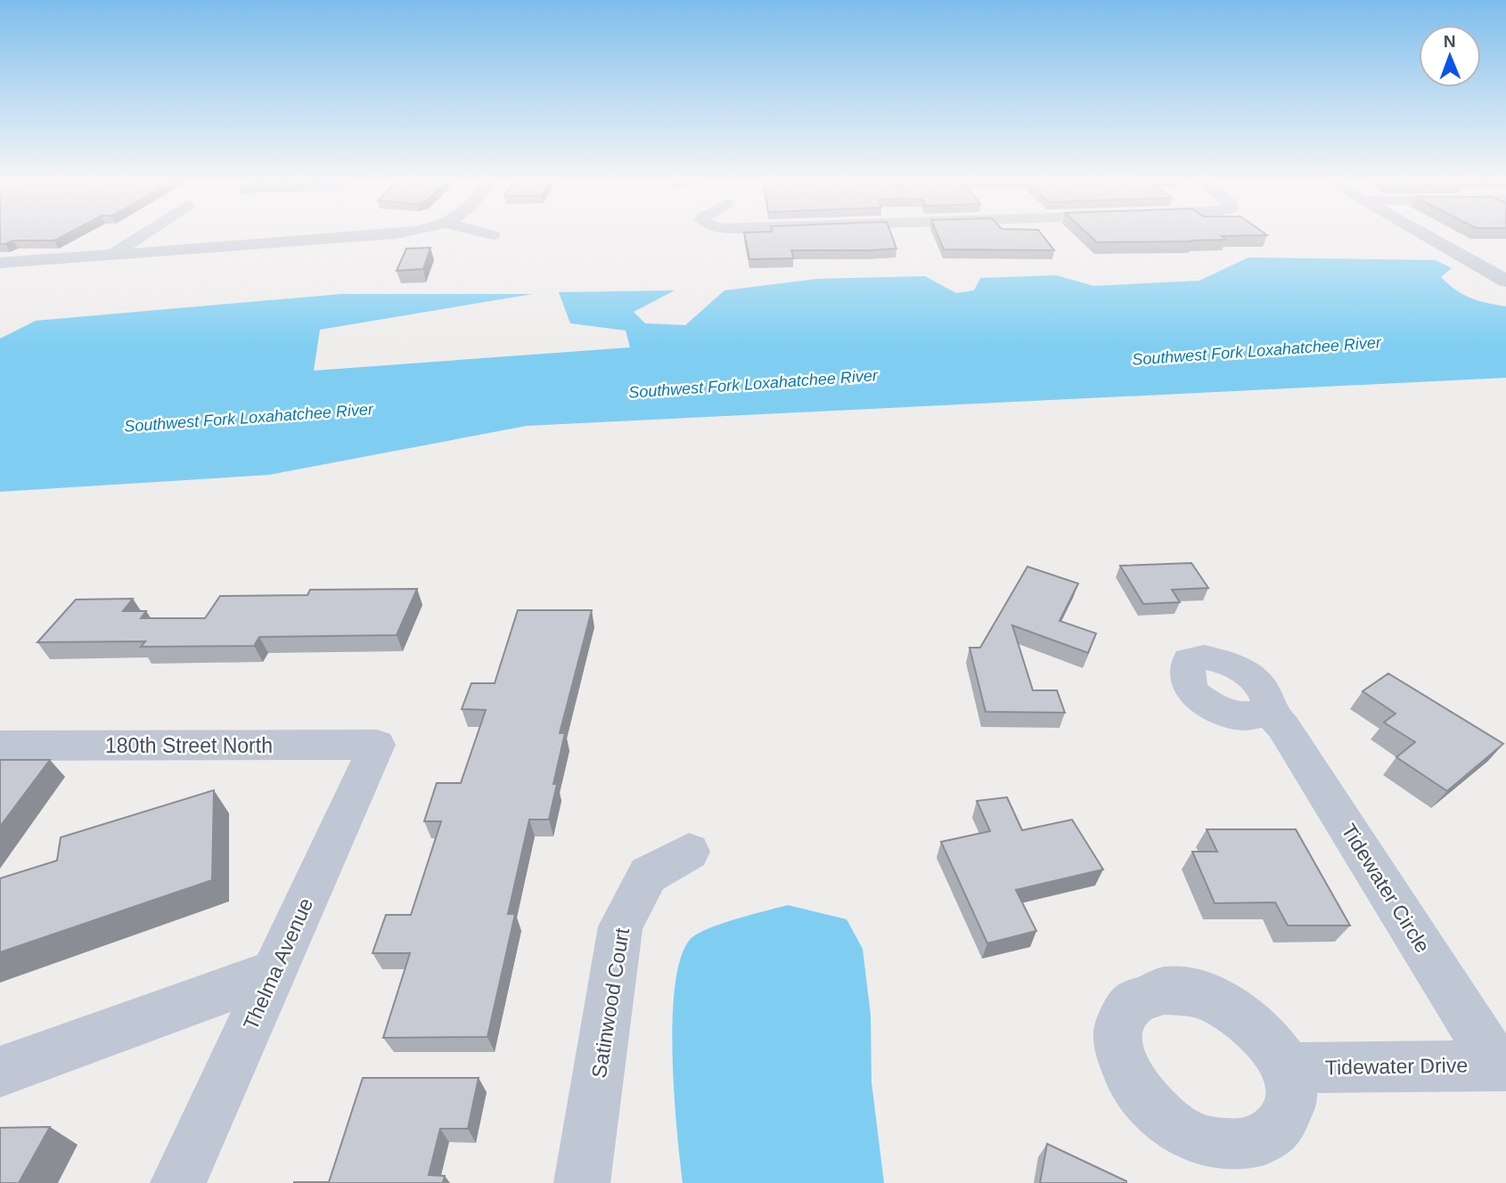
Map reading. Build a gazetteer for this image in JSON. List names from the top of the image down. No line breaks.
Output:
{"streets":{"street":["180th Street North","Tidewater Circle","Thelma Avenue","Satinwood Court","Tidewater Drive"]},"crossings":[["180th Street North","Thelma Avenue"],["Tidewater Circle","Tidewater Drive"]],"water":["Southwest Fork Loxahatchee River"],"north":"top"}
